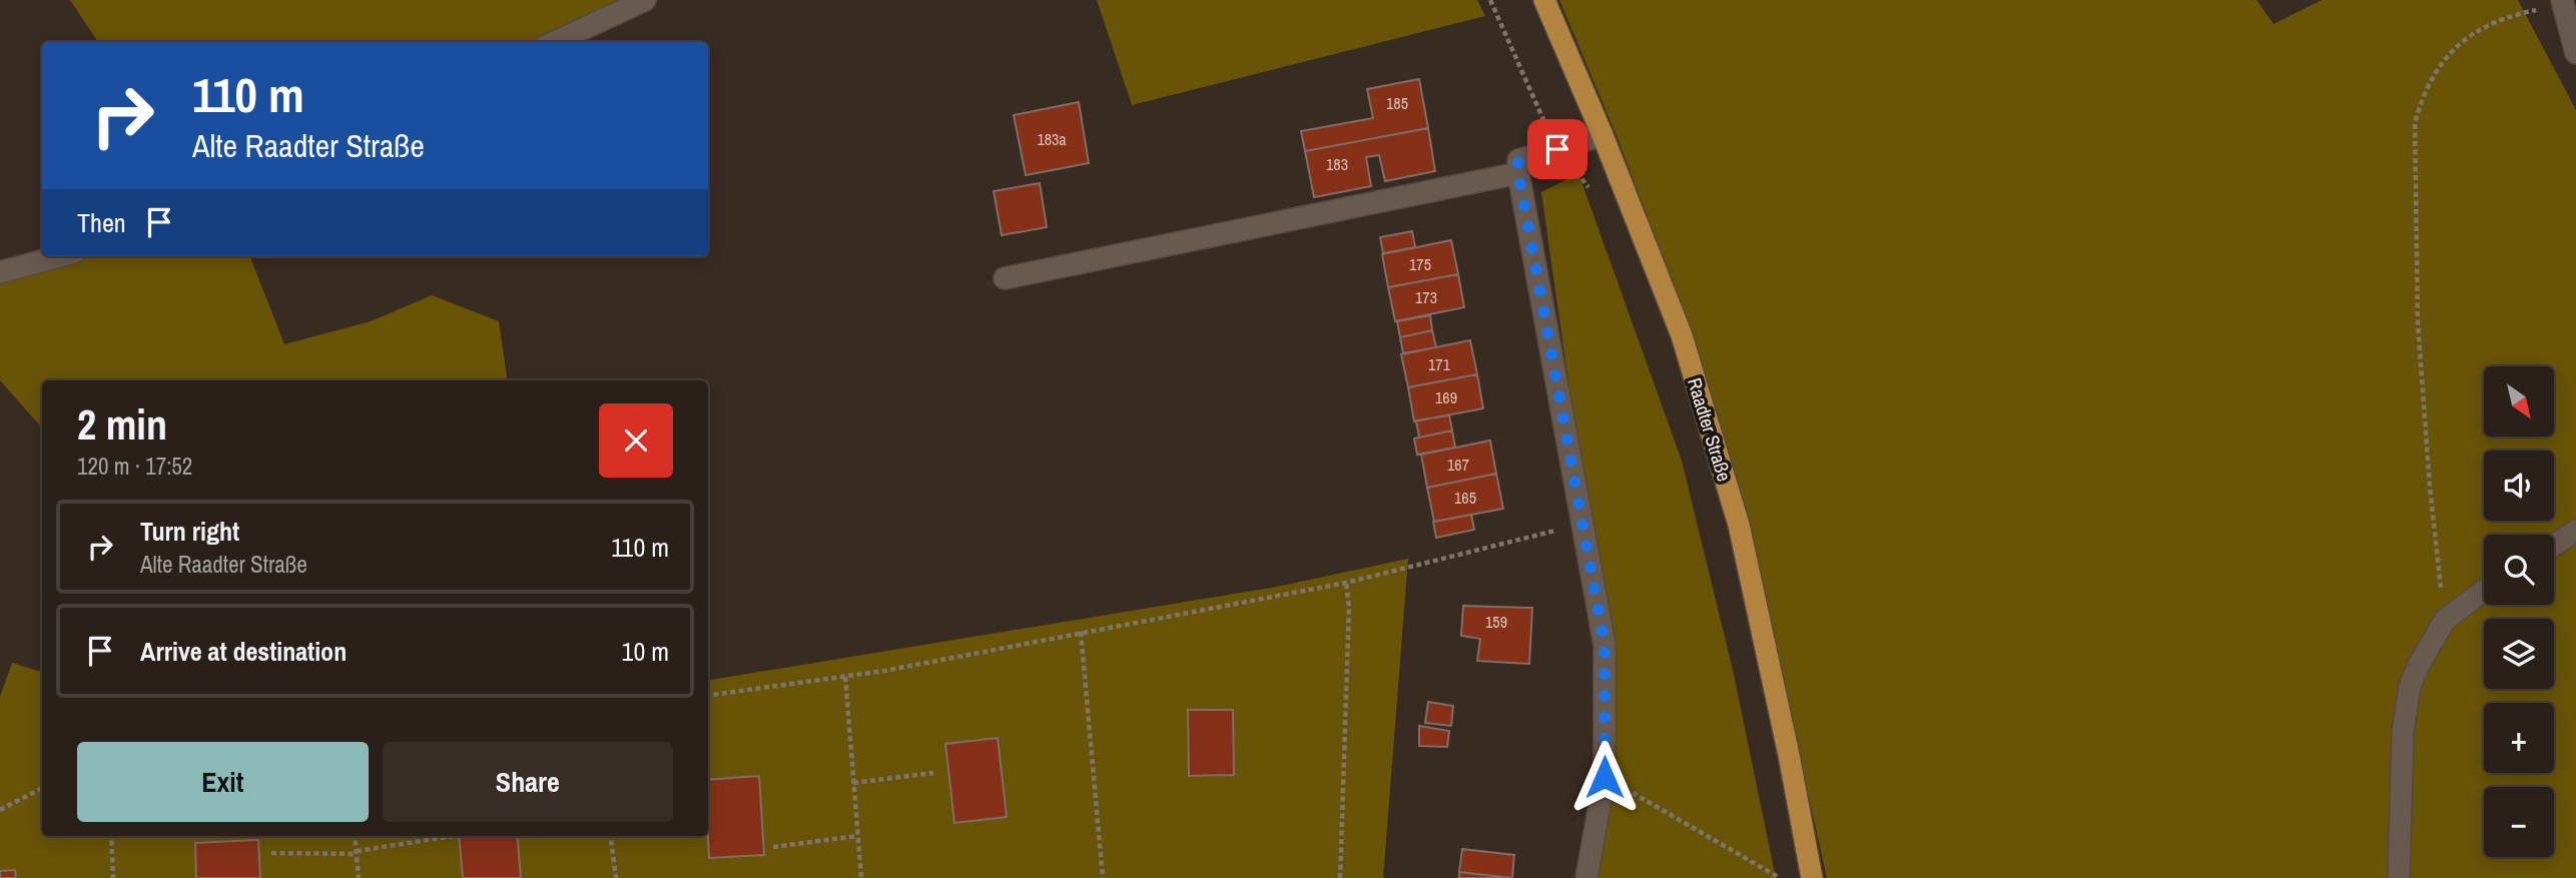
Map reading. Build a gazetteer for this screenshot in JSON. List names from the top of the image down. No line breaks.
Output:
{"streets":{"main road":["Raadter Straße"]},"house_numbers":["185","183a","183","175","173","171","169","167","165","159"],"north":"bottom right","page":{"turn":["110 m","Alte Raadter Straße"],"then":"Then","map_buttons":["+","−"],"heading":["2 min","120 m · 17:52"],"list":[{"name":"Turn right","note":"Alte Raadter Straße","value":"110 m"},{"name":"Arrive at destination","value":"10 m"}],"buttons":["Exit","Share"]}}
